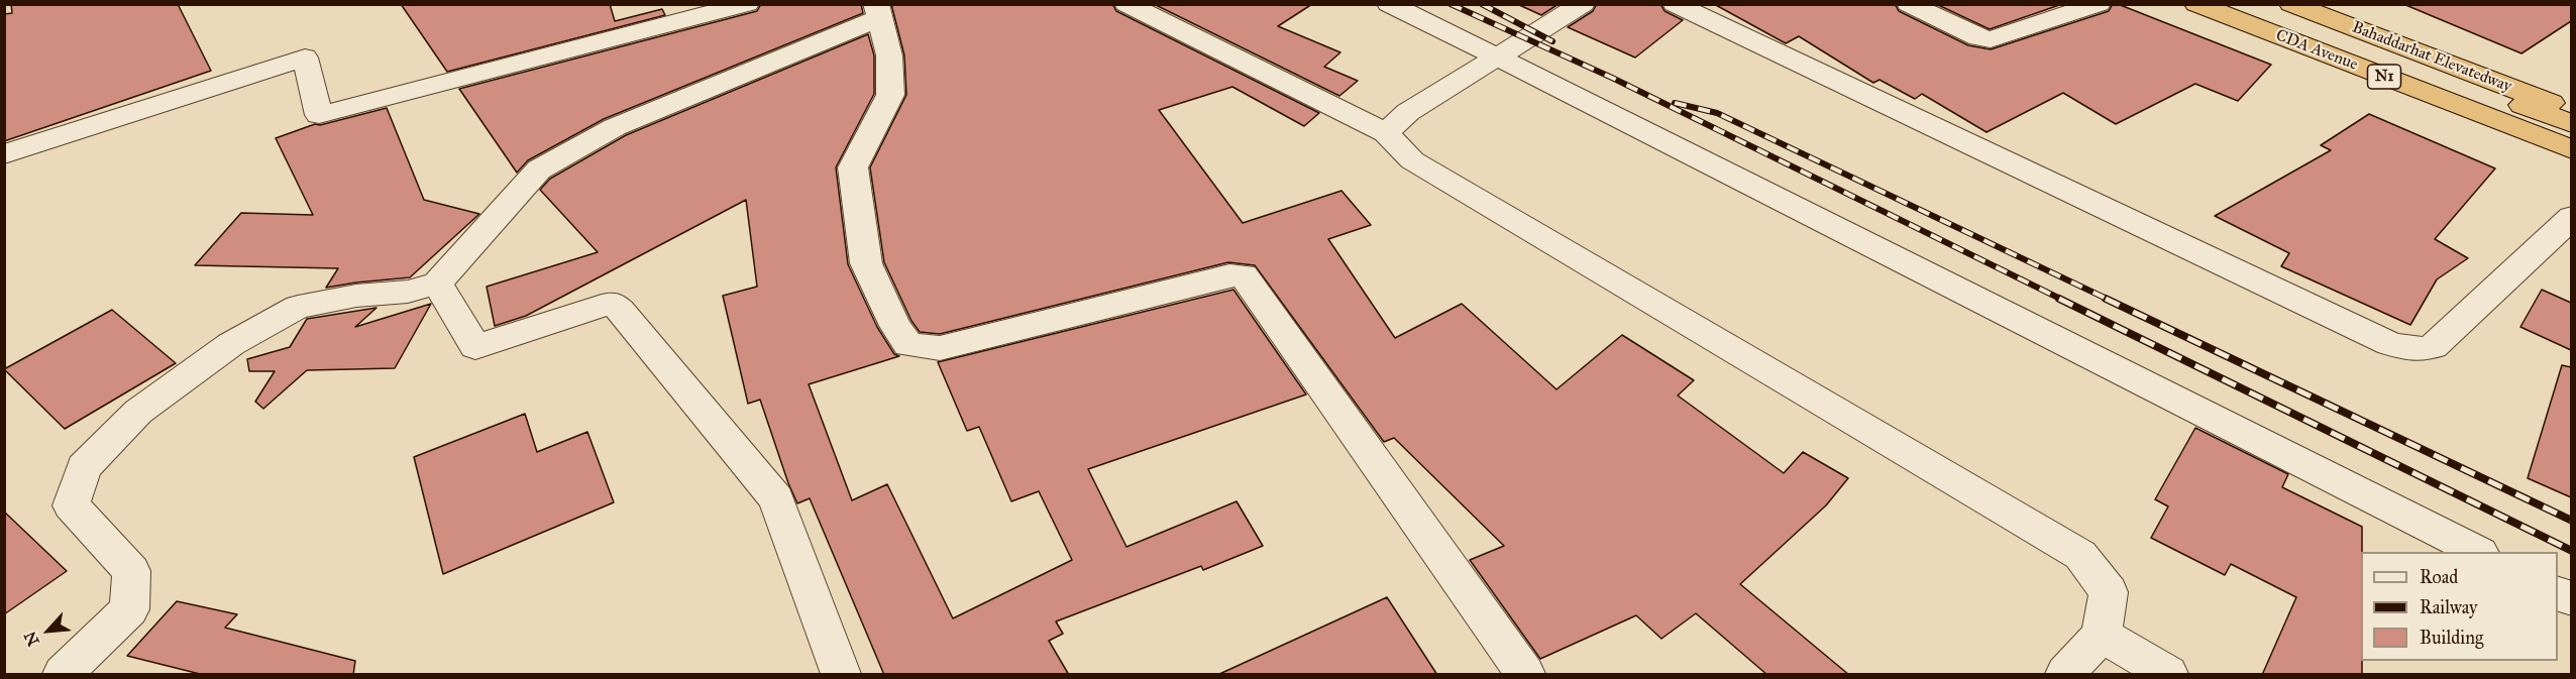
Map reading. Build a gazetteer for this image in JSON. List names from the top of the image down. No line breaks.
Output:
{"streets":{"highway":["CDA Avenue","Bahaddarhat Elevatedway","N1"]},"legend":["Road","Railway","Building"],"north":"bottom left"}
